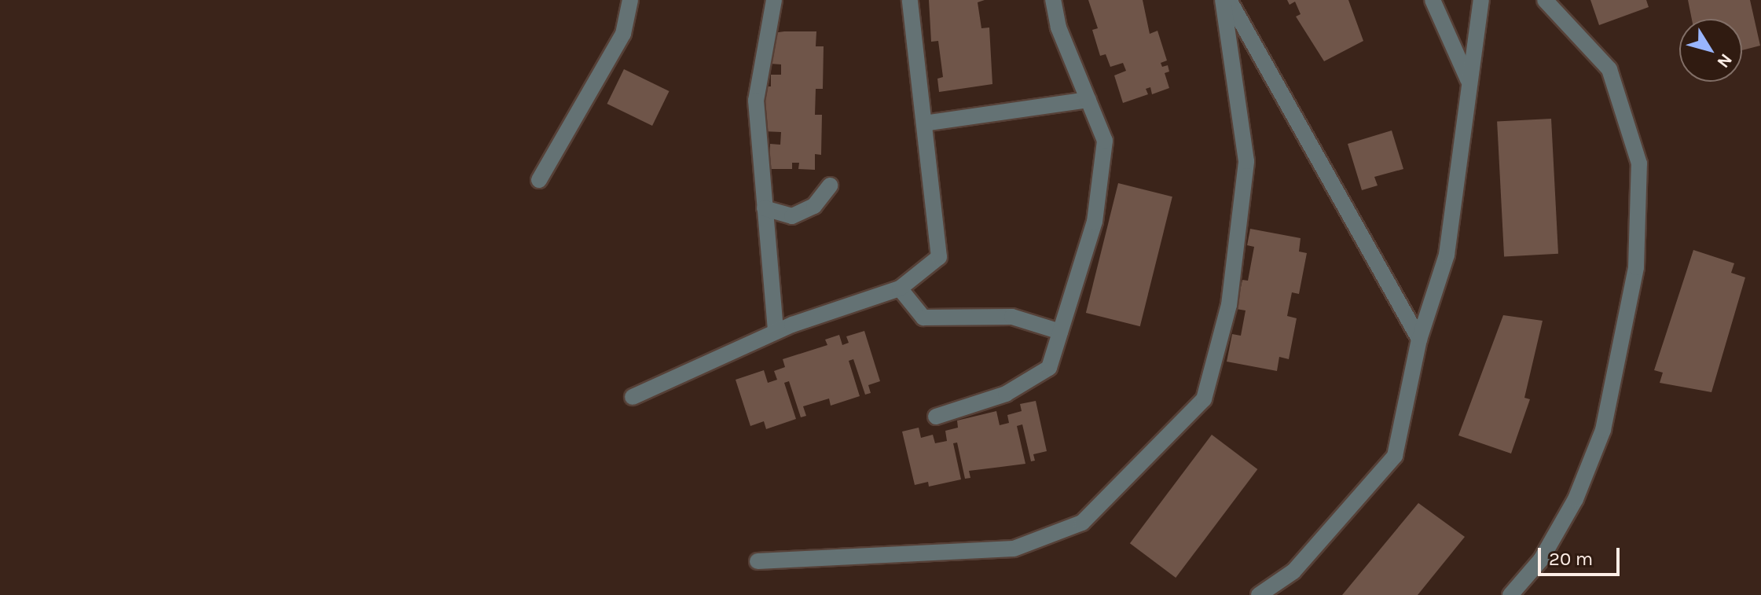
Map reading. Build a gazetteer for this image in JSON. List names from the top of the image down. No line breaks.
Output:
{"scale_bar":"20 m","north":"bottom right"}
